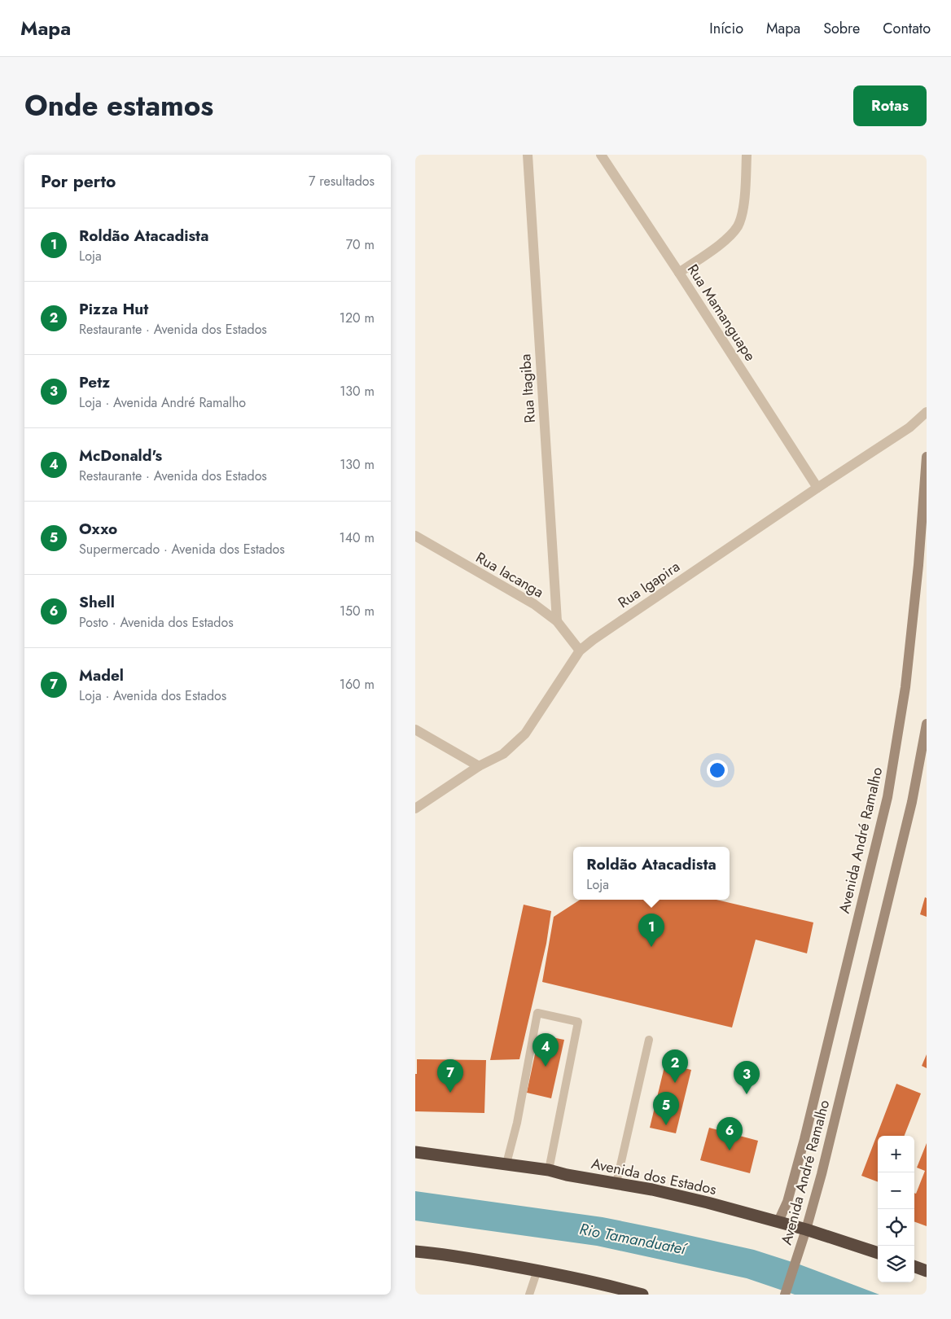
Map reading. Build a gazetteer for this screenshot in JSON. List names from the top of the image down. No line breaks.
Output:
{"streets":{"highway":["Avenida dos Estados"],"main road":["Avenida André Ramalho"],"street":["Rua Mamanguape","Rua Itagiba","Rua Iacanga","Rua Igapira"]},"crossings":[["Rua Mamanguape","Rua Igapira"],["Rua Itagiba","Rua Iacanga"],["Rua Iacanga","Rua Igapira"],["Avenida André Ramalho","Avenida dos Estados"]],"water":["Rio Tamanduateí"],"page":{"header":"Mapa","nav":["Início","Mapa","Sobre","Contato"],"title":"Onde estamos","buttons":"Rotas","heading":["Por perto","7 resultados"],"list":[{"mark":"1","name":"Roldão Atacadista","note":"Loja","value":"70 m"},{"mark":"2","name":"Pizza Hut","note":"Restaurante · Avenida dos Estados","value":"120 m"},{"mark":"3","name":"Petz","note":"Loja · Avenida André Ramalho","value":"130 m"},{"mark":"4","name":"McDonald's","note":"Restaurante · Avenida dos Estados","value":"130 m"},{"mark":"5","name":"Oxxo","note":"Supermercado · Avenida dos Estados","value":"140 m"},{"mark":"6","name":"Shell","note":"Posto · Avenida dos Estados","value":"150 m"},{"mark":"7","name":"Madel","note":"Loja · Avenida dos Estados","value":"160 m"}],"popup":["Roldão Atacadista","Loja"],"pins":["1","4","2","7","3","5","6"],"map_buttons":["+","−"]}}
